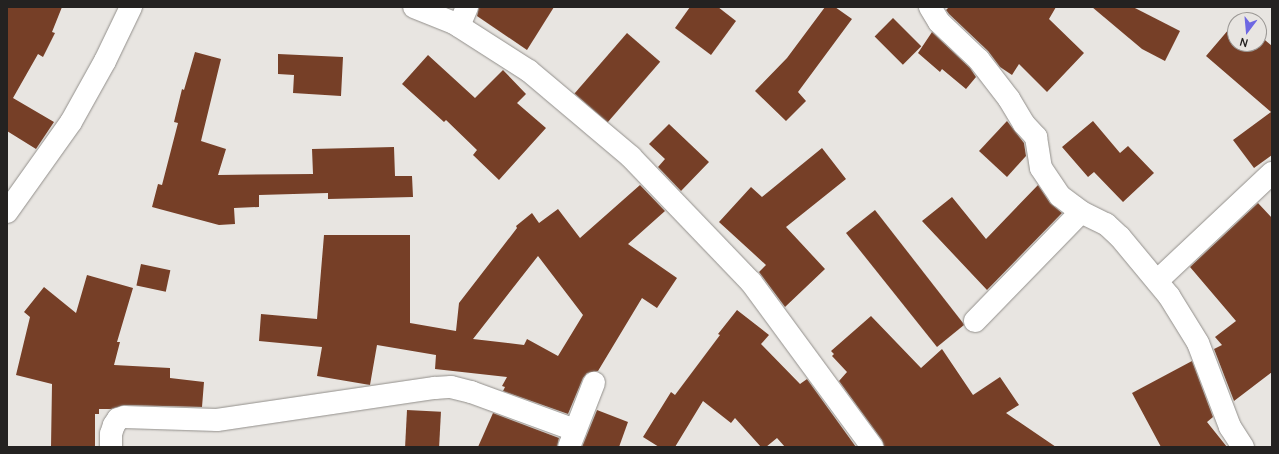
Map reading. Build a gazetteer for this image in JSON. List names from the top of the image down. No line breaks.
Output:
{"north":"bottom"}
